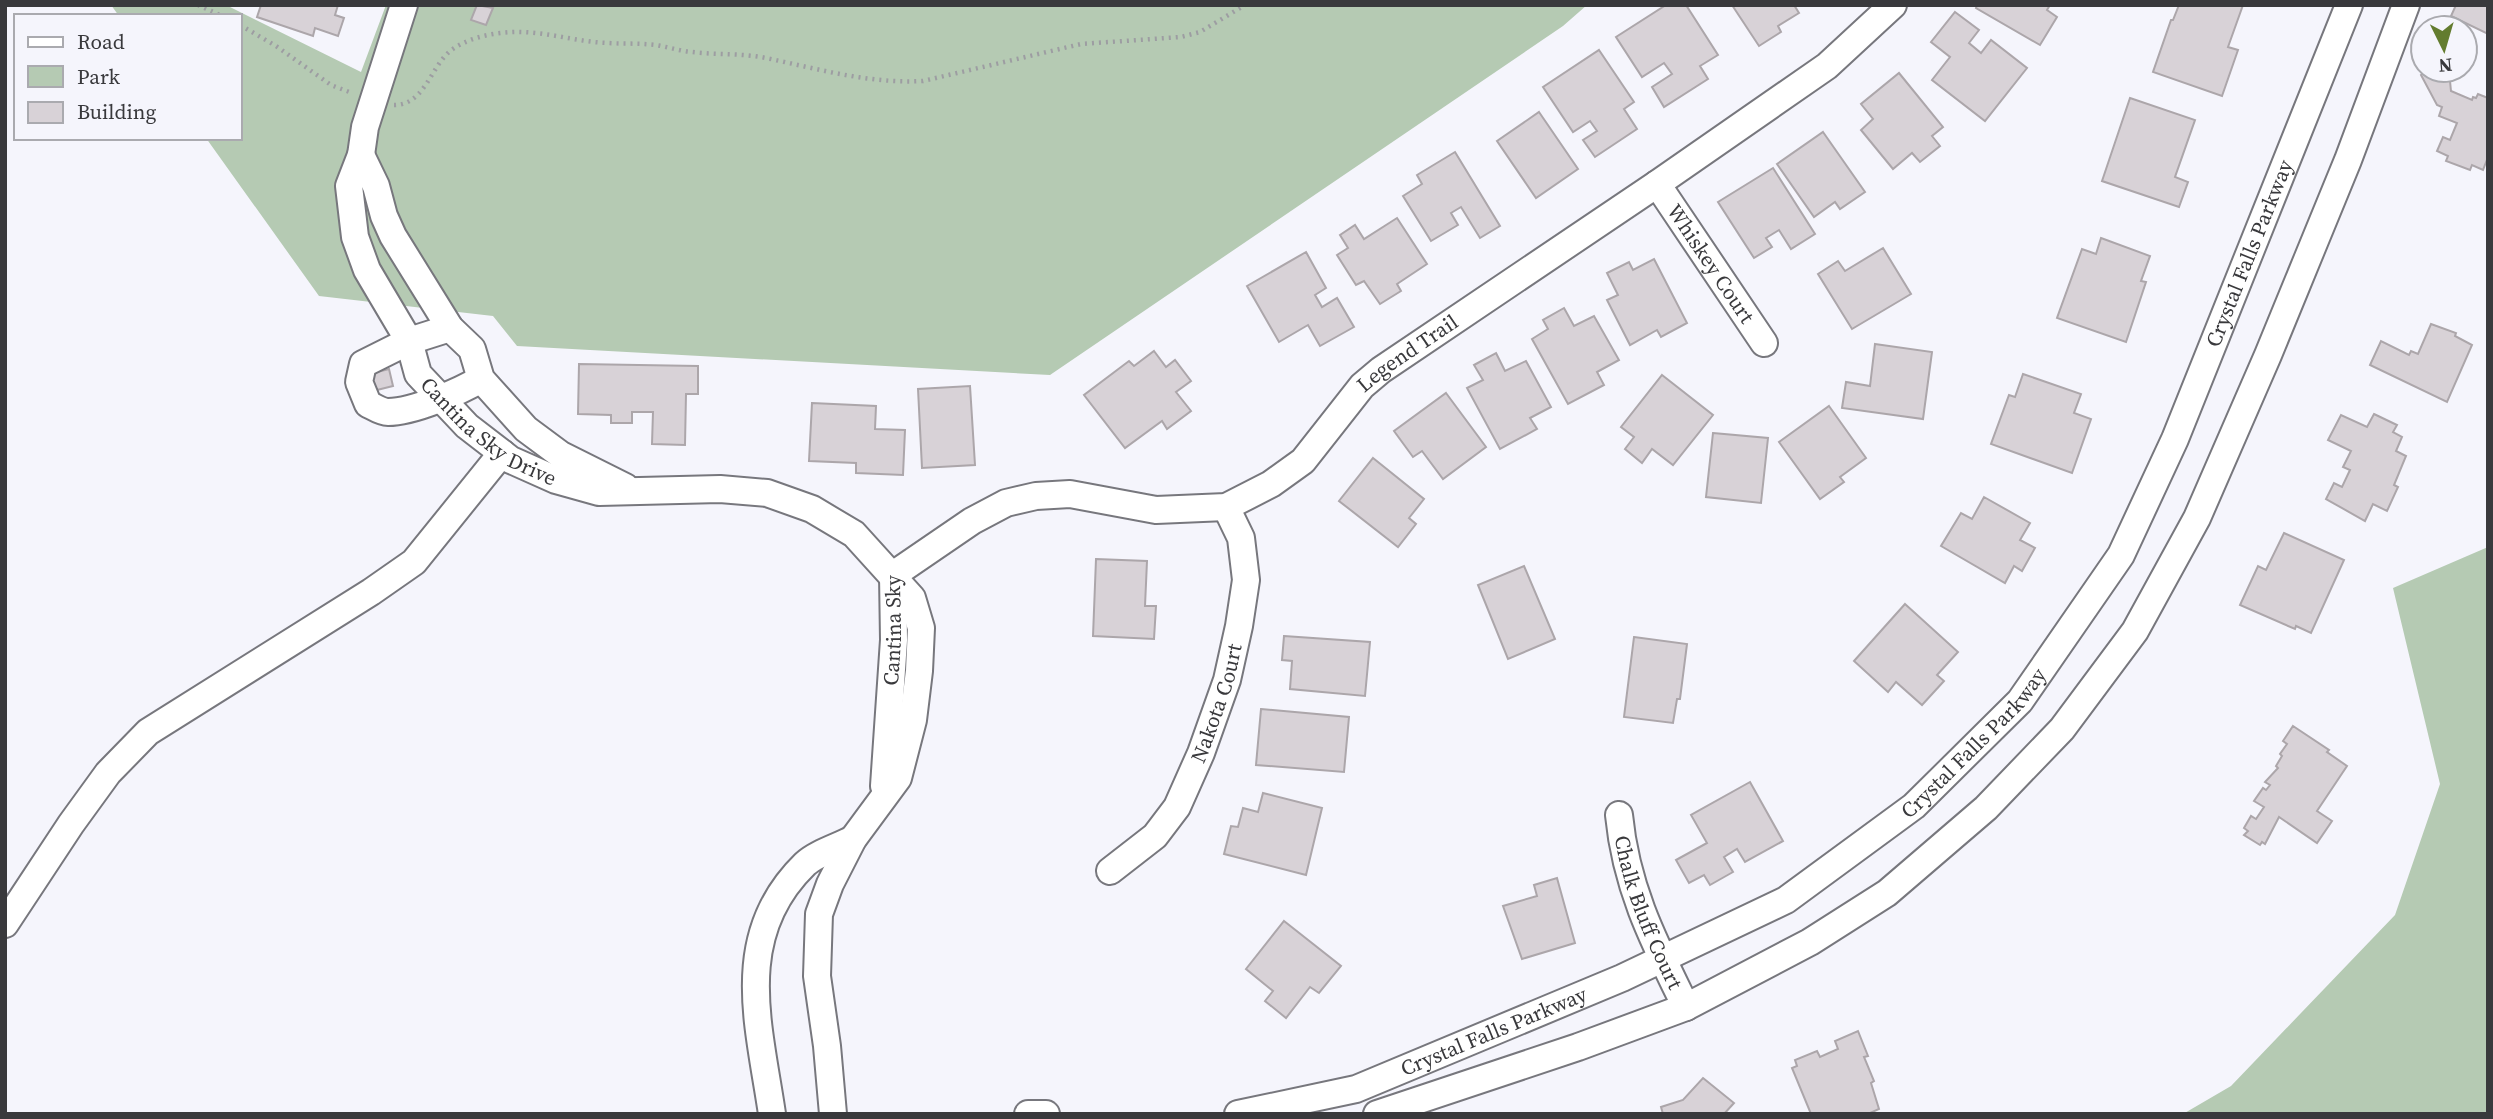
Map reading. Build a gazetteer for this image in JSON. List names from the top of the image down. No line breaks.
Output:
{"streets":{"street":["Crystal Falls Parkway","Whiskey Court","Legend Trail","Cantina Sky Drive","Cantina Sky","Nakota Court","Chalk Bluff Court"]},"crossings":[["Crystal Falls Parkway","Chalk Bluff Court"],["Whiskey Court","Legend Trail"],["Legend Trail","Cantina Sky Drive"],["Legend Trail","Cantina Sky"],["Legend Trail","Nakota Court"],["Cantina Sky Drive","Cantina Sky"]],"legend":["Road","Park","Building"],"north":"bottom"}
